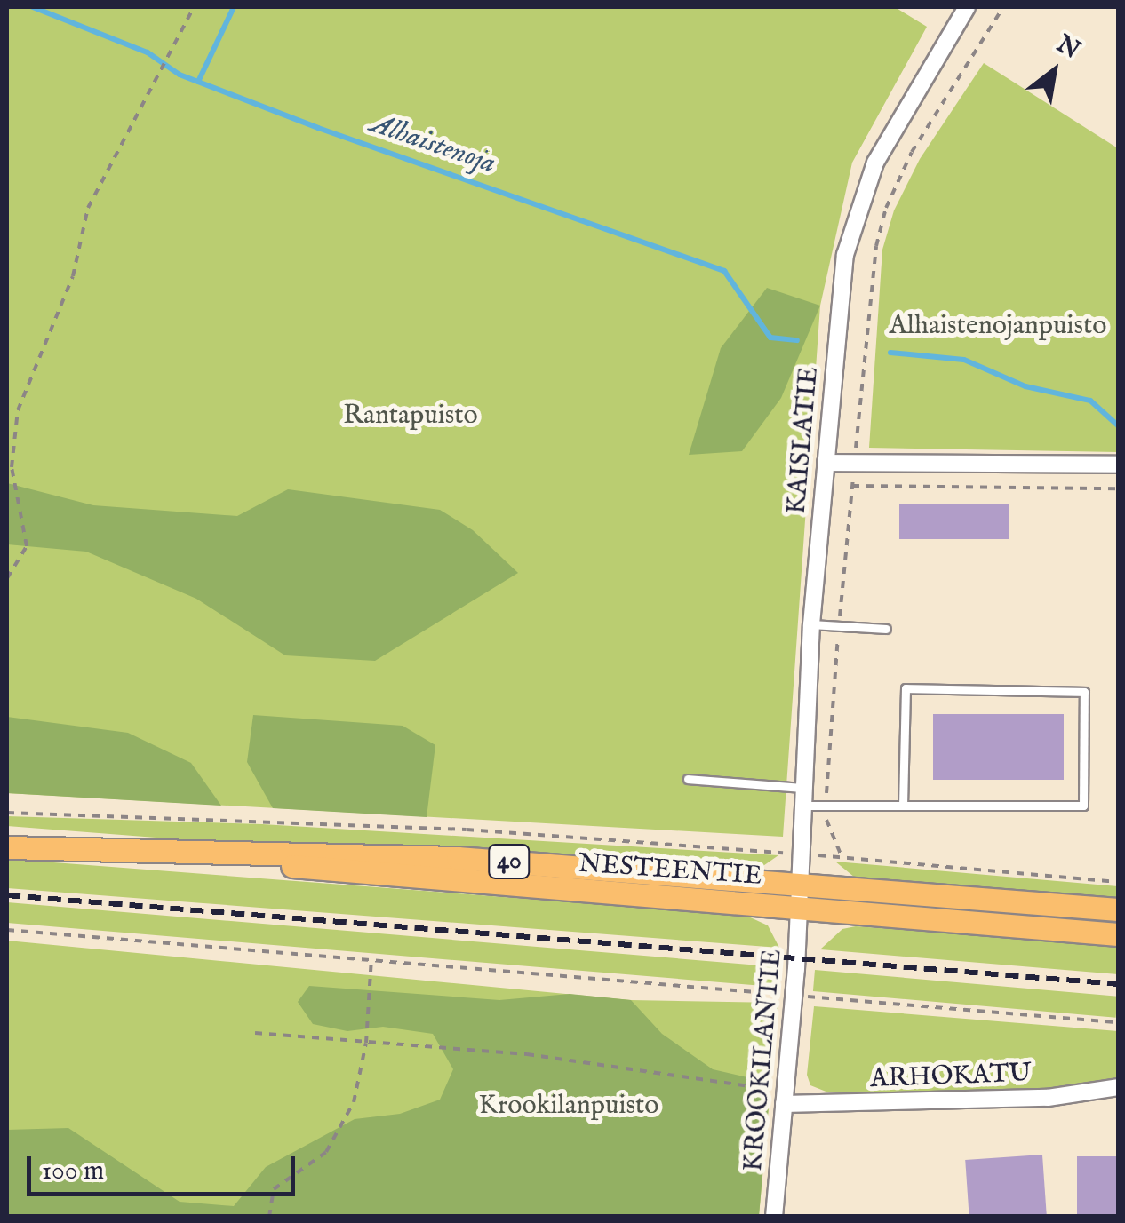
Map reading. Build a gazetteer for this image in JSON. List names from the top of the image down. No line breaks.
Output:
{"streets":{"main road":["40","NESTEENTIE"],"street":["KAISLATIE","KROOKILANTIE","ARHOKATU"]},"crossings":[["KAISLATIE","NESTEENTIE"],["KAISLATIE","KROOKILANTIE"],["NESTEENTIE","KROOKILANTIE"],["KROOKILANTIE","ARHOKATU"]],"water":["Alhaistenoja"],"parks":["Alhaistenojanpuisto","Rantapuisto","Krookilanpuisto"],"scale_bar":"100 m","north":"top right"}
